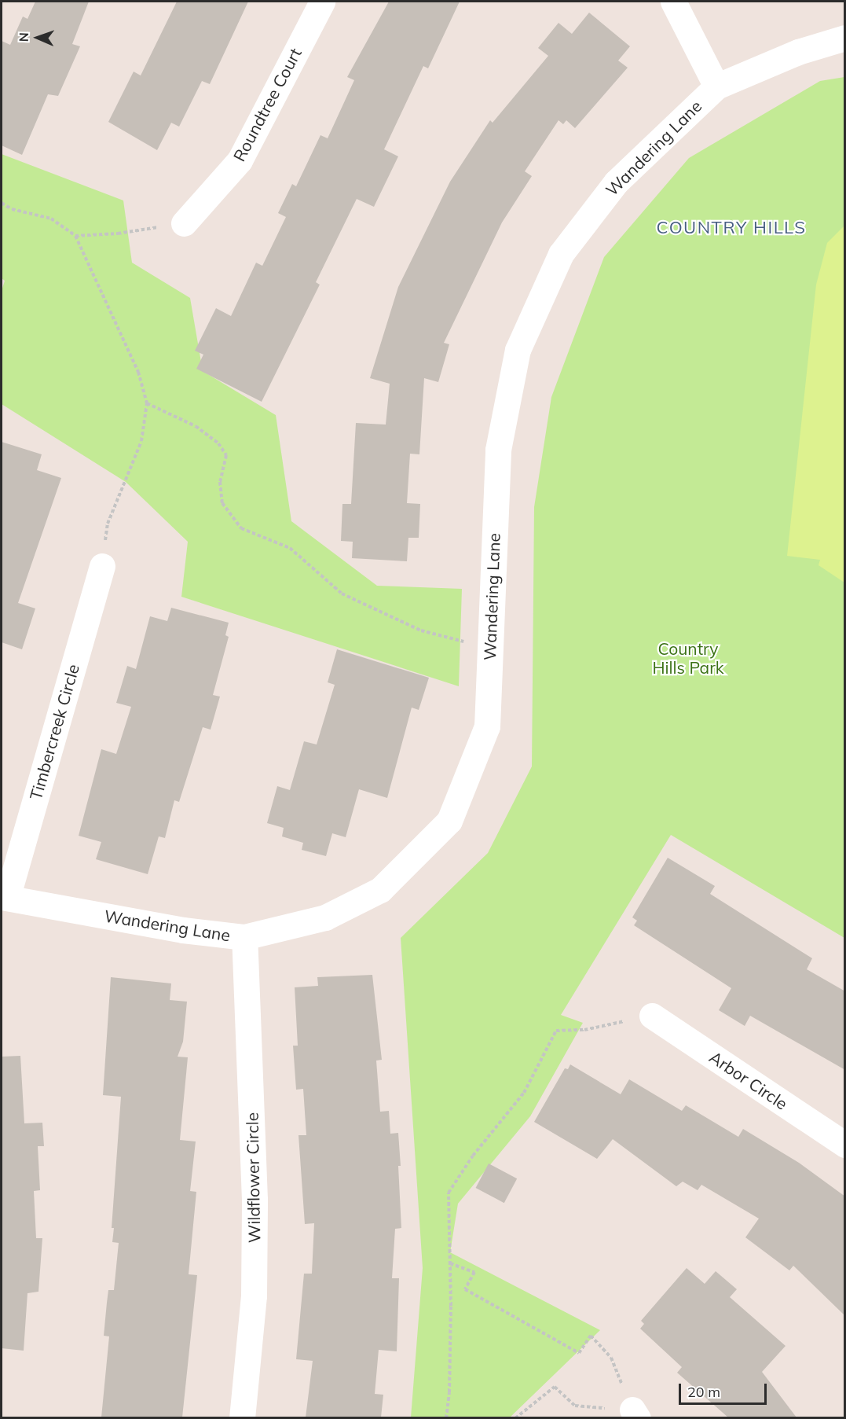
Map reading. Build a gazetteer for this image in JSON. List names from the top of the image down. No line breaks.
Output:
{"streets":{"street":["Roundtree Court","Wandering Lane","Timbercreek Circle","Arbor Circle","Wildflower Circle"]},"crossings":[["Wandering Lane","Timbercreek Circle"],["Wandering Lane","Wildflower Circle"]],"districts":["COUNTRY HILLS"],"parks":["Country Hills Park"],"scale_bar":"20 m","north":"left"}
